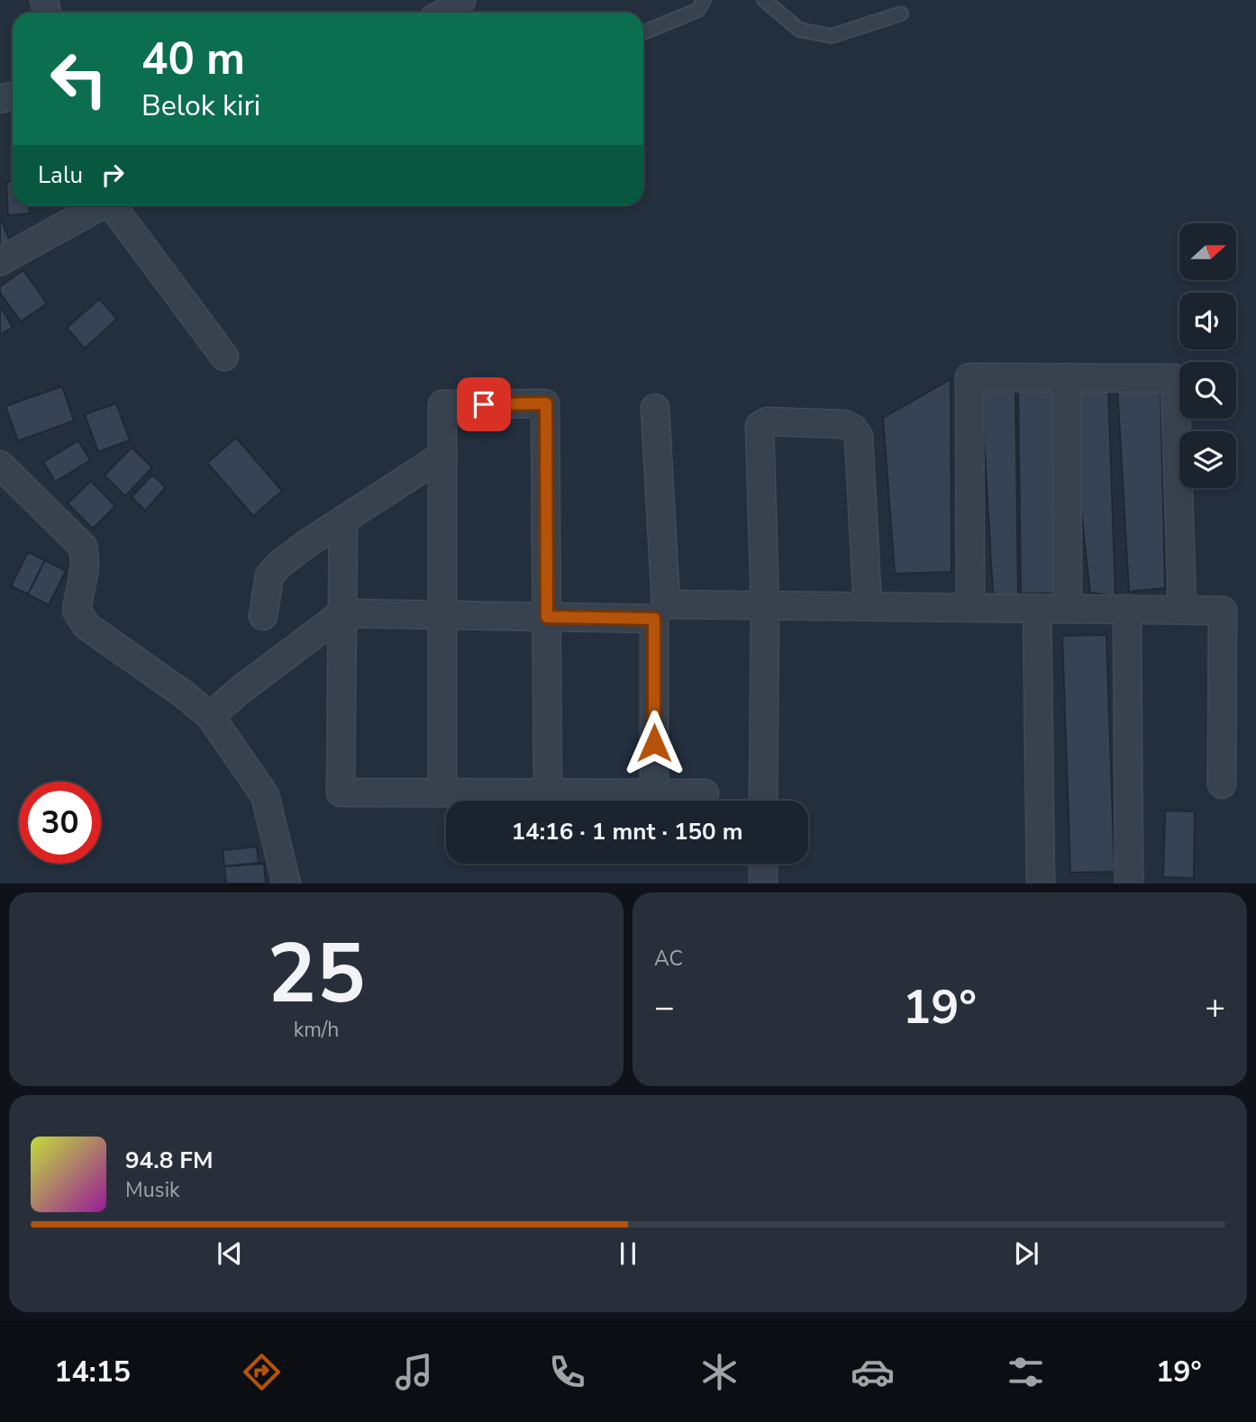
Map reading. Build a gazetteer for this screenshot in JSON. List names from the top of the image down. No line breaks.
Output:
{"north":"right","page":{"turn":["40 m","Belok kiri"],"then":"Lalu","limit":"30","trip":"14:16 · 1 mnt · 150 m","tile":[["25","km/h"],"AC"],"heat":["−","19°","+"],"song":["94.8 FM","Musik"],"tabs":["14:15","19°"]}}
